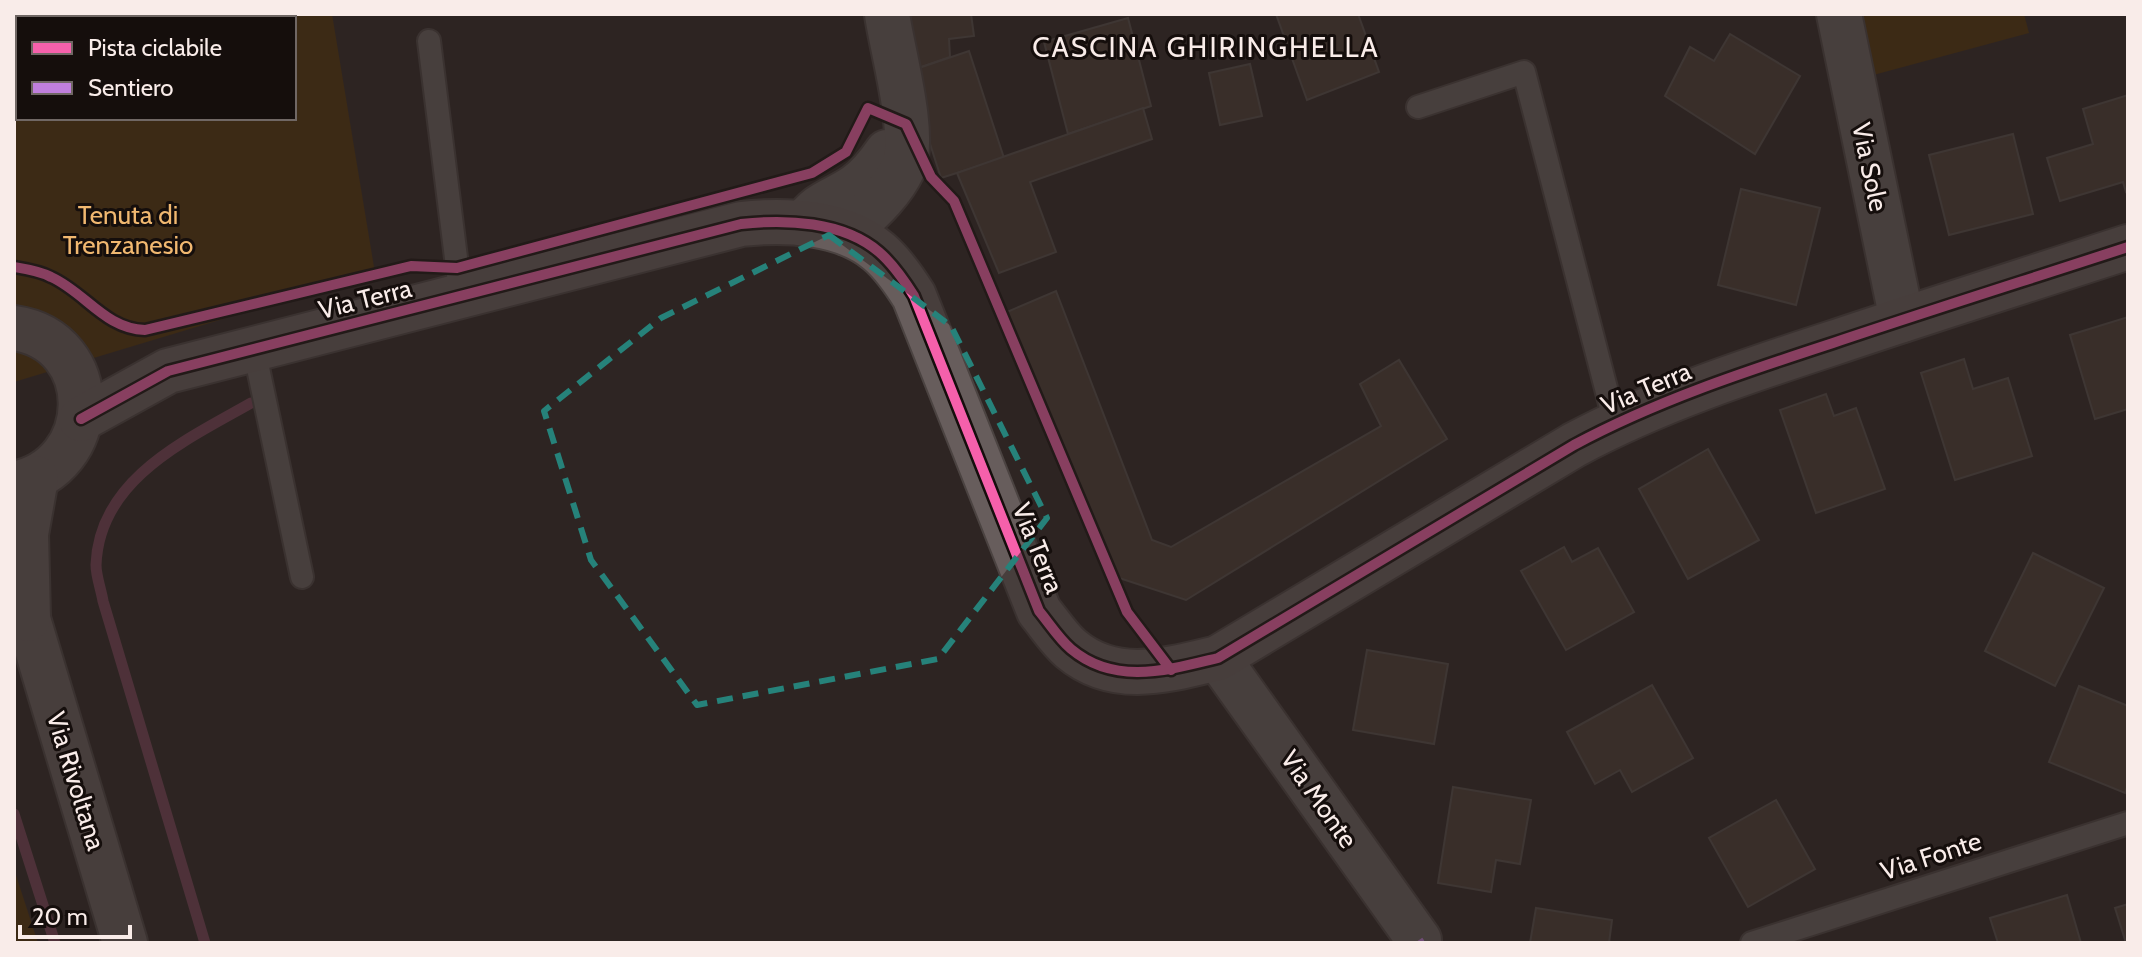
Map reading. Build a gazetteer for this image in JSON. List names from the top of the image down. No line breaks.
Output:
{"streets":{"street":["Via Sole","Via Terra","Via Rivoltana","Via Monte"],"lane":["Via Fonte"]},"crossings":[["Via Sole","Via Terra"],["Via Terra","Via Monte"]],"districts":["CASCINA GHIRINGHELLA"],"parks":["Tenuta di Trenzanesio"],"legend":["Pista ciclabile","Sentiero"],"scale_bar":"20 m"}
